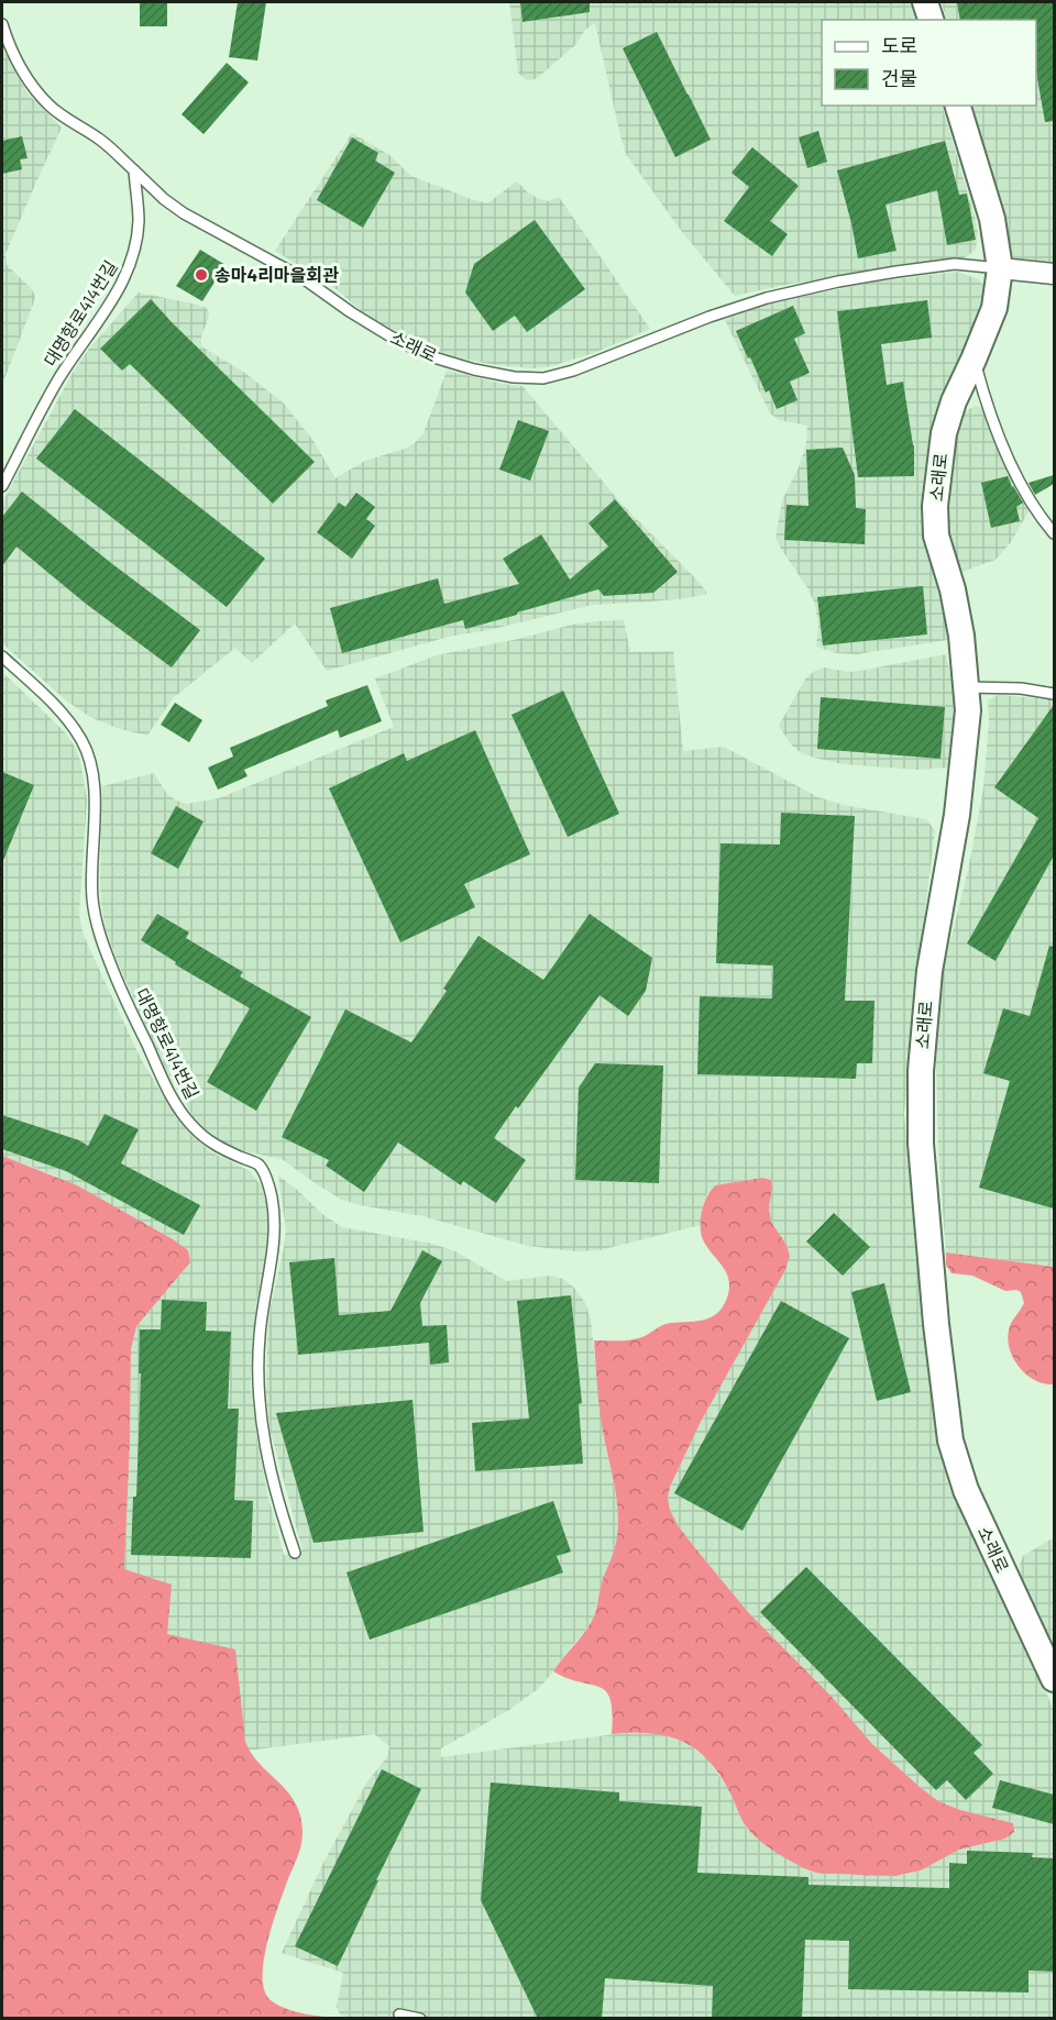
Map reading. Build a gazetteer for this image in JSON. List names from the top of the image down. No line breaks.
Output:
{"streets":{"street":["소래로"],"lane":["대명항로414번길"]},"crossings":[["대명항로414번길","소래로"]],"places":["송마4리마을회관"],"legend":["도로","건물"]}
